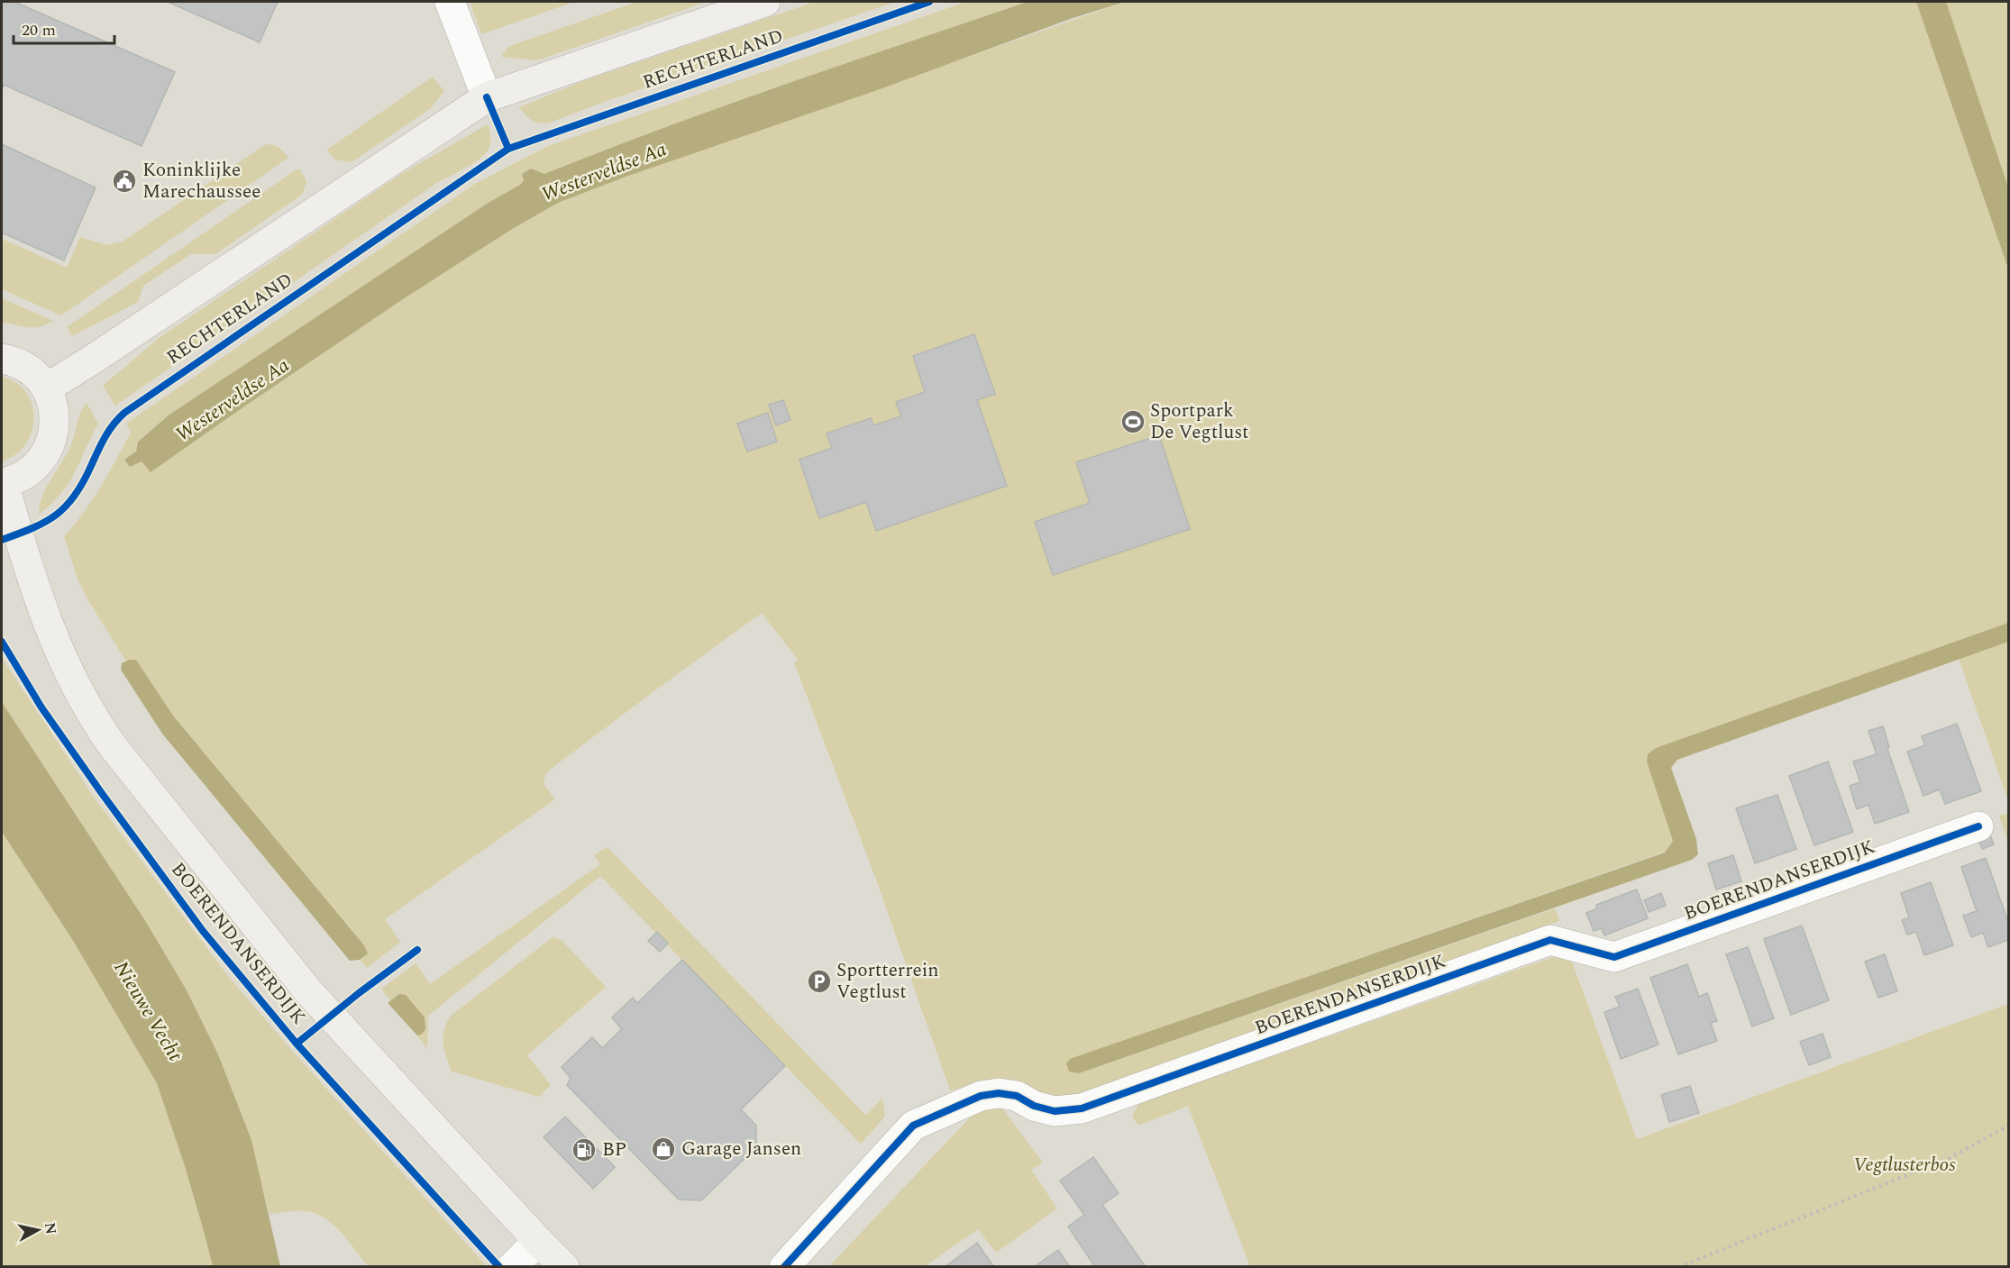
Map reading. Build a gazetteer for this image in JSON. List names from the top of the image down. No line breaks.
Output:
{"streets":{"street":["RECHTERLAND","BOERENDANSERDIJK"]},"water":["Westerveldse Aa","Nieuwe Vecht"],"parks":["Vegtlusterbos"],"places":{"public building":["Koninklijke Marechaussee"],"sports":["Sportpark De Vegtlust"],"parking":["Sportterrein Vegtlust"],"shop":["Garage Jansen"],"fuel station":["BP"]},"scale_bar":"20 m","north":"right"}
